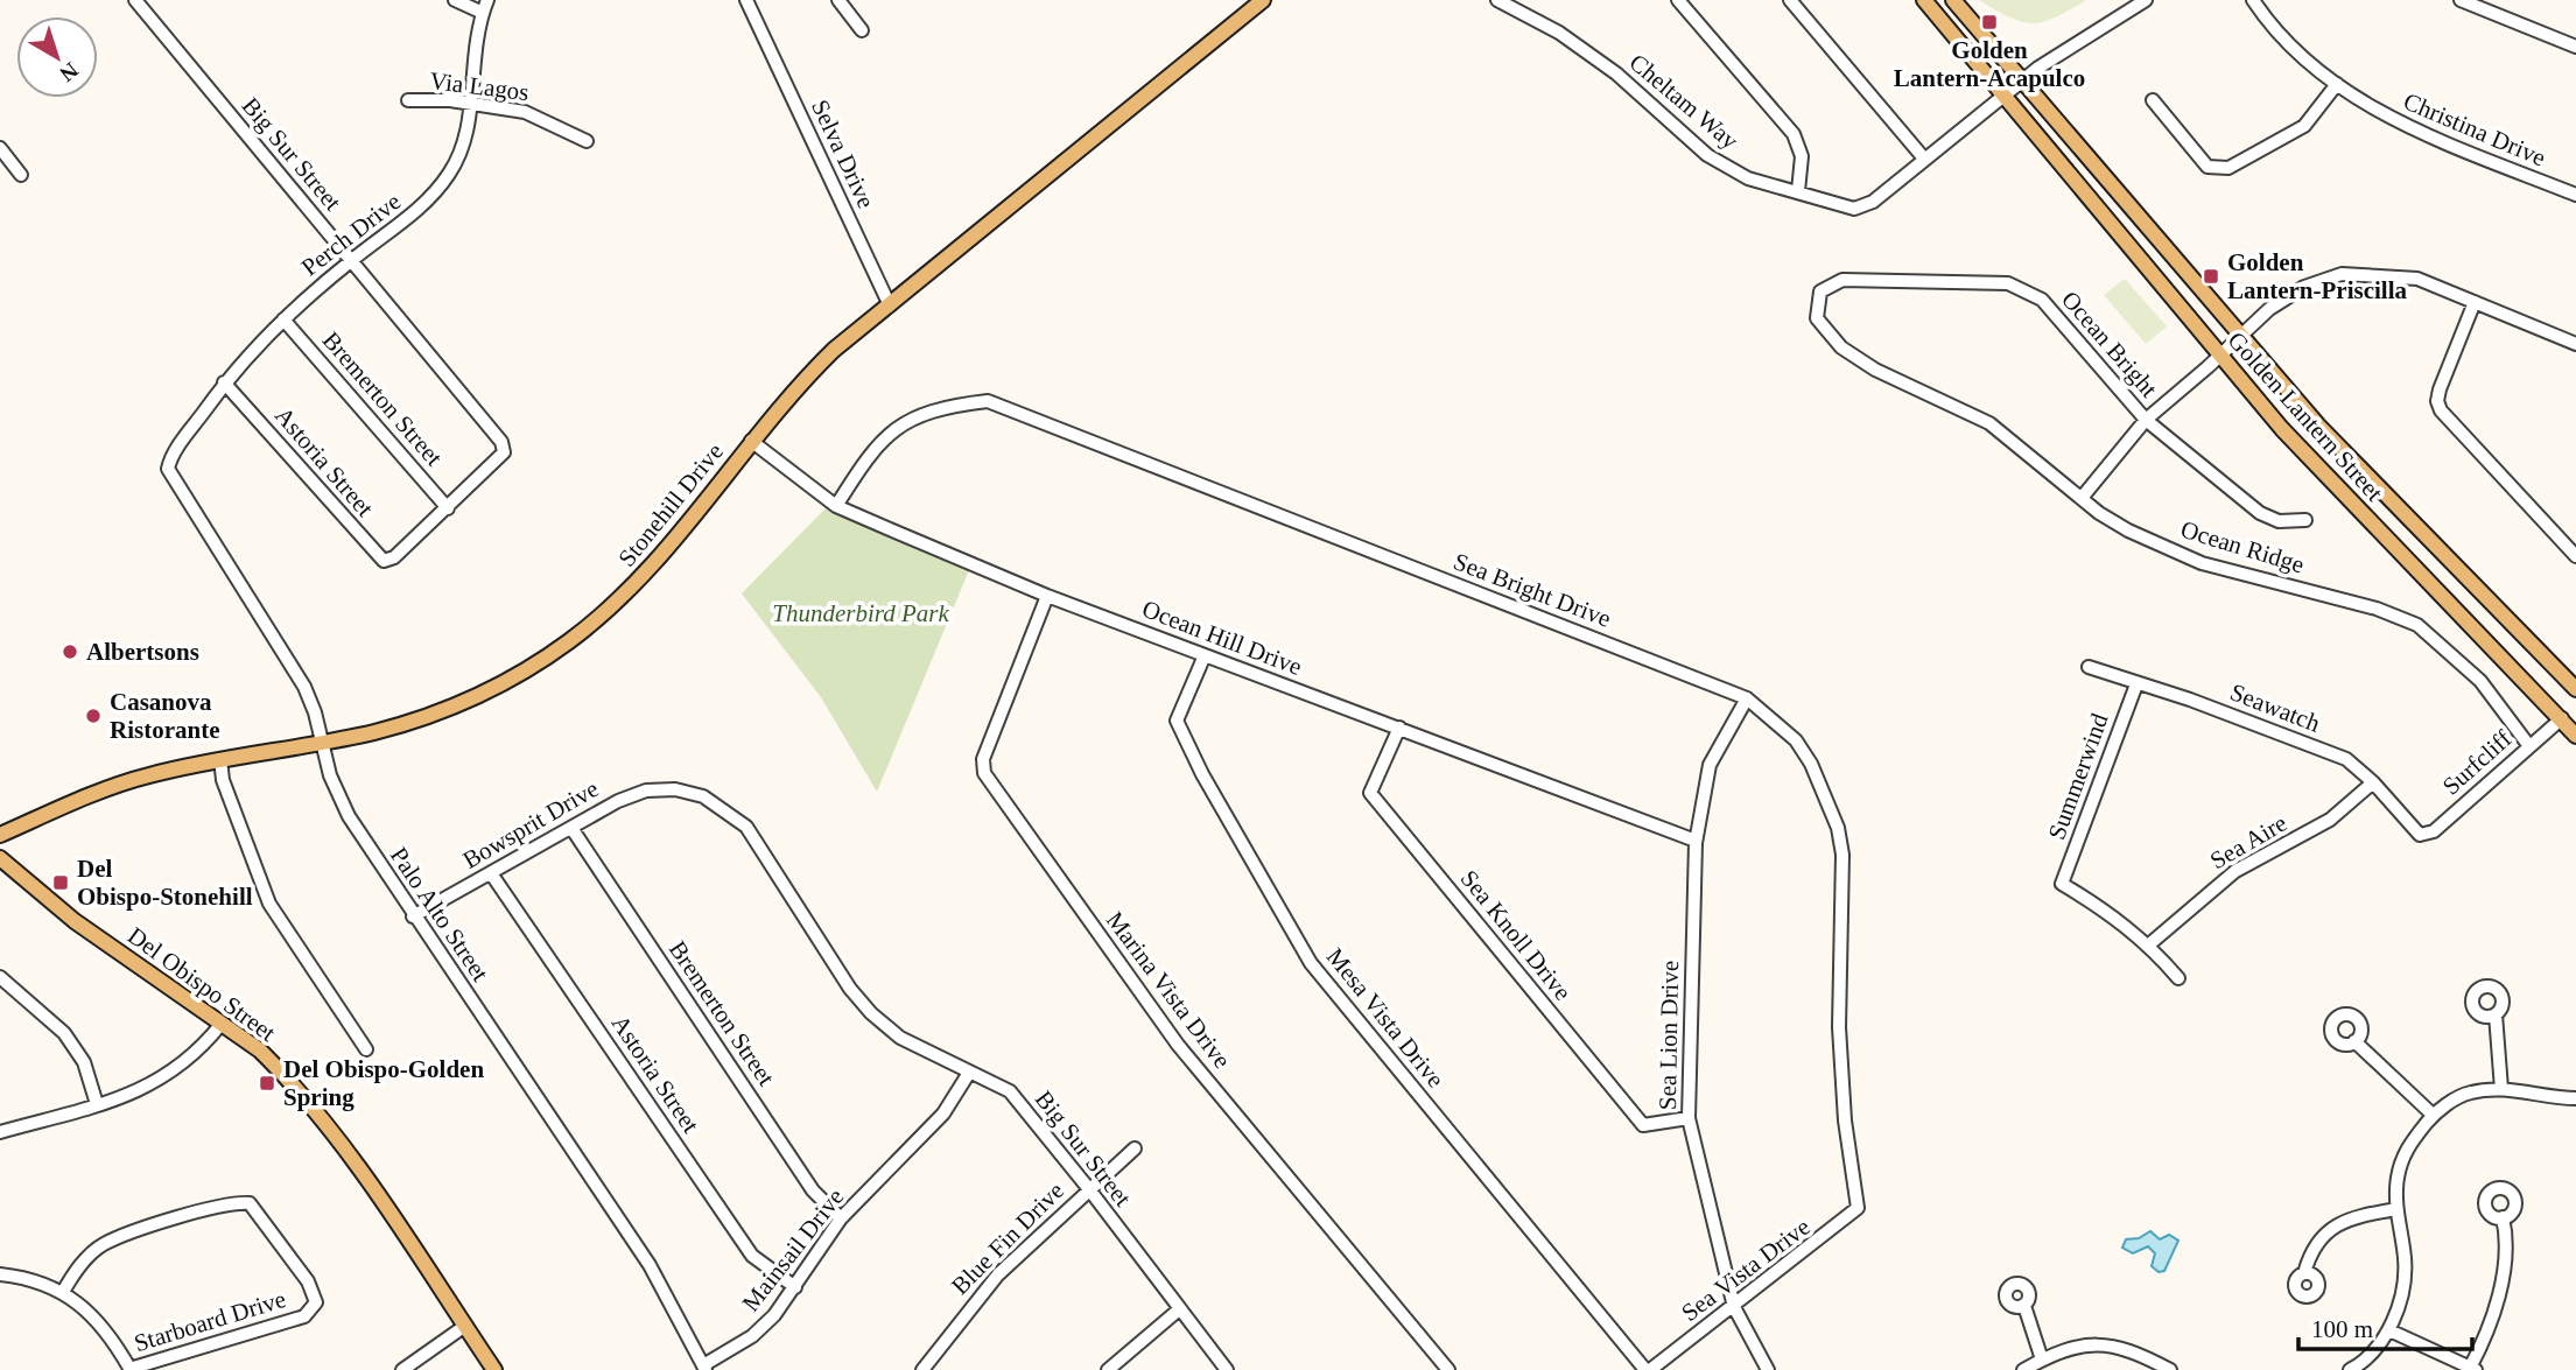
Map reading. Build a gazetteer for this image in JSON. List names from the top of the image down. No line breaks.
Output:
{"streets":{"main road":["Golden Lantern Street","Stonehill Drive","Del Obispo Street"],"street":["Via Lagos","Cheltam Way","Christina Drive","Big Sur Street","Selva Drive","Perch Drive","Ocean Bright","Bremerton Street","Astoria Street","Ocean Ridge","Sea Bright Drive","Ocean Hill Drive","Seawatch","Surfcliff","Summerwind","Bowsprit Drive","Sea Aire","Palo Alto Street","Sea Knoll Drive","Marina Vista Drive","Mesa Vista Drive","Sea Lion Drive","Blue Fin Drive","Mainsail Drive","Sea Vista Drive","Starboard Drive"]},"crossings":[["Via Lagos","Perch Drive"],["Big Sur Street","Perch Drive"],["Big Sur Street","Bremerton Street"],["Big Sur Street","Astoria Street"],["Big Sur Street","Bowsprit Drive"],["Big Sur Street","Blue Fin Drive"],["Big Sur Street","Mainsail Drive"],["Selva Drive","Stonehill Drive"],["Perch Drive","Bremerton Street"],["Perch Drive","Astoria Street"],["Perch Drive","Palo Alto Street"],["Ocean Bright","Ocean Ridge"],["Bremerton Street","Astoria Street"],["Bremerton Street","Bowsprit Drive"],["Bremerton Street","Mainsail Drive"],["Golden Lantern Street","Surfcliff"],["Astoria Street","Bowsprit Drive"],["Astoria Street","Mainsail Drive"],["Stonehill Drive","Ocean Hill Drive"],["Stonehill Drive","Palo Alto Street"],["Ocean Ridge","Surfcliff"],["Sea Bright Drive","Ocean Hill Drive"],["Sea Bright Drive","Sea Lion Drive"],["Sea Bright Drive","Sea Vista Drive"],["Ocean Hill Drive","Sea Knoll Drive"],["Ocean Hill Drive","Marina Vista Drive"],["Ocean Hill Drive","Mesa Vista Drive"],["Ocean Hill Drive","Sea Lion Drive"],["Seawatch","Surfcliff"],["Seawatch","Summerwind"],["Seawatch","Sea Aire"],["Summerwind","Sea Aire"],["Bowsprit Drive","Palo Alto Street"],["Palo Alto Street","Mainsail Drive"],["Sea Knoll Drive","Sea Lion Drive"],["Mesa Vista Drive","Sea Vista Drive"],["Sea Lion Drive","Sea Vista Drive"]],"parks":["Thunderbird Park"],"places":{"transit":["Golden Lantern-Acapulco","Golden Lantern-Priscilla","Del Obispo-Stonehill","Del Obispo-Golden Spring"],"other":["Albertsons","Casanova Ristorante"]},"scale_bar":"100 m","north":"bottom right"}
